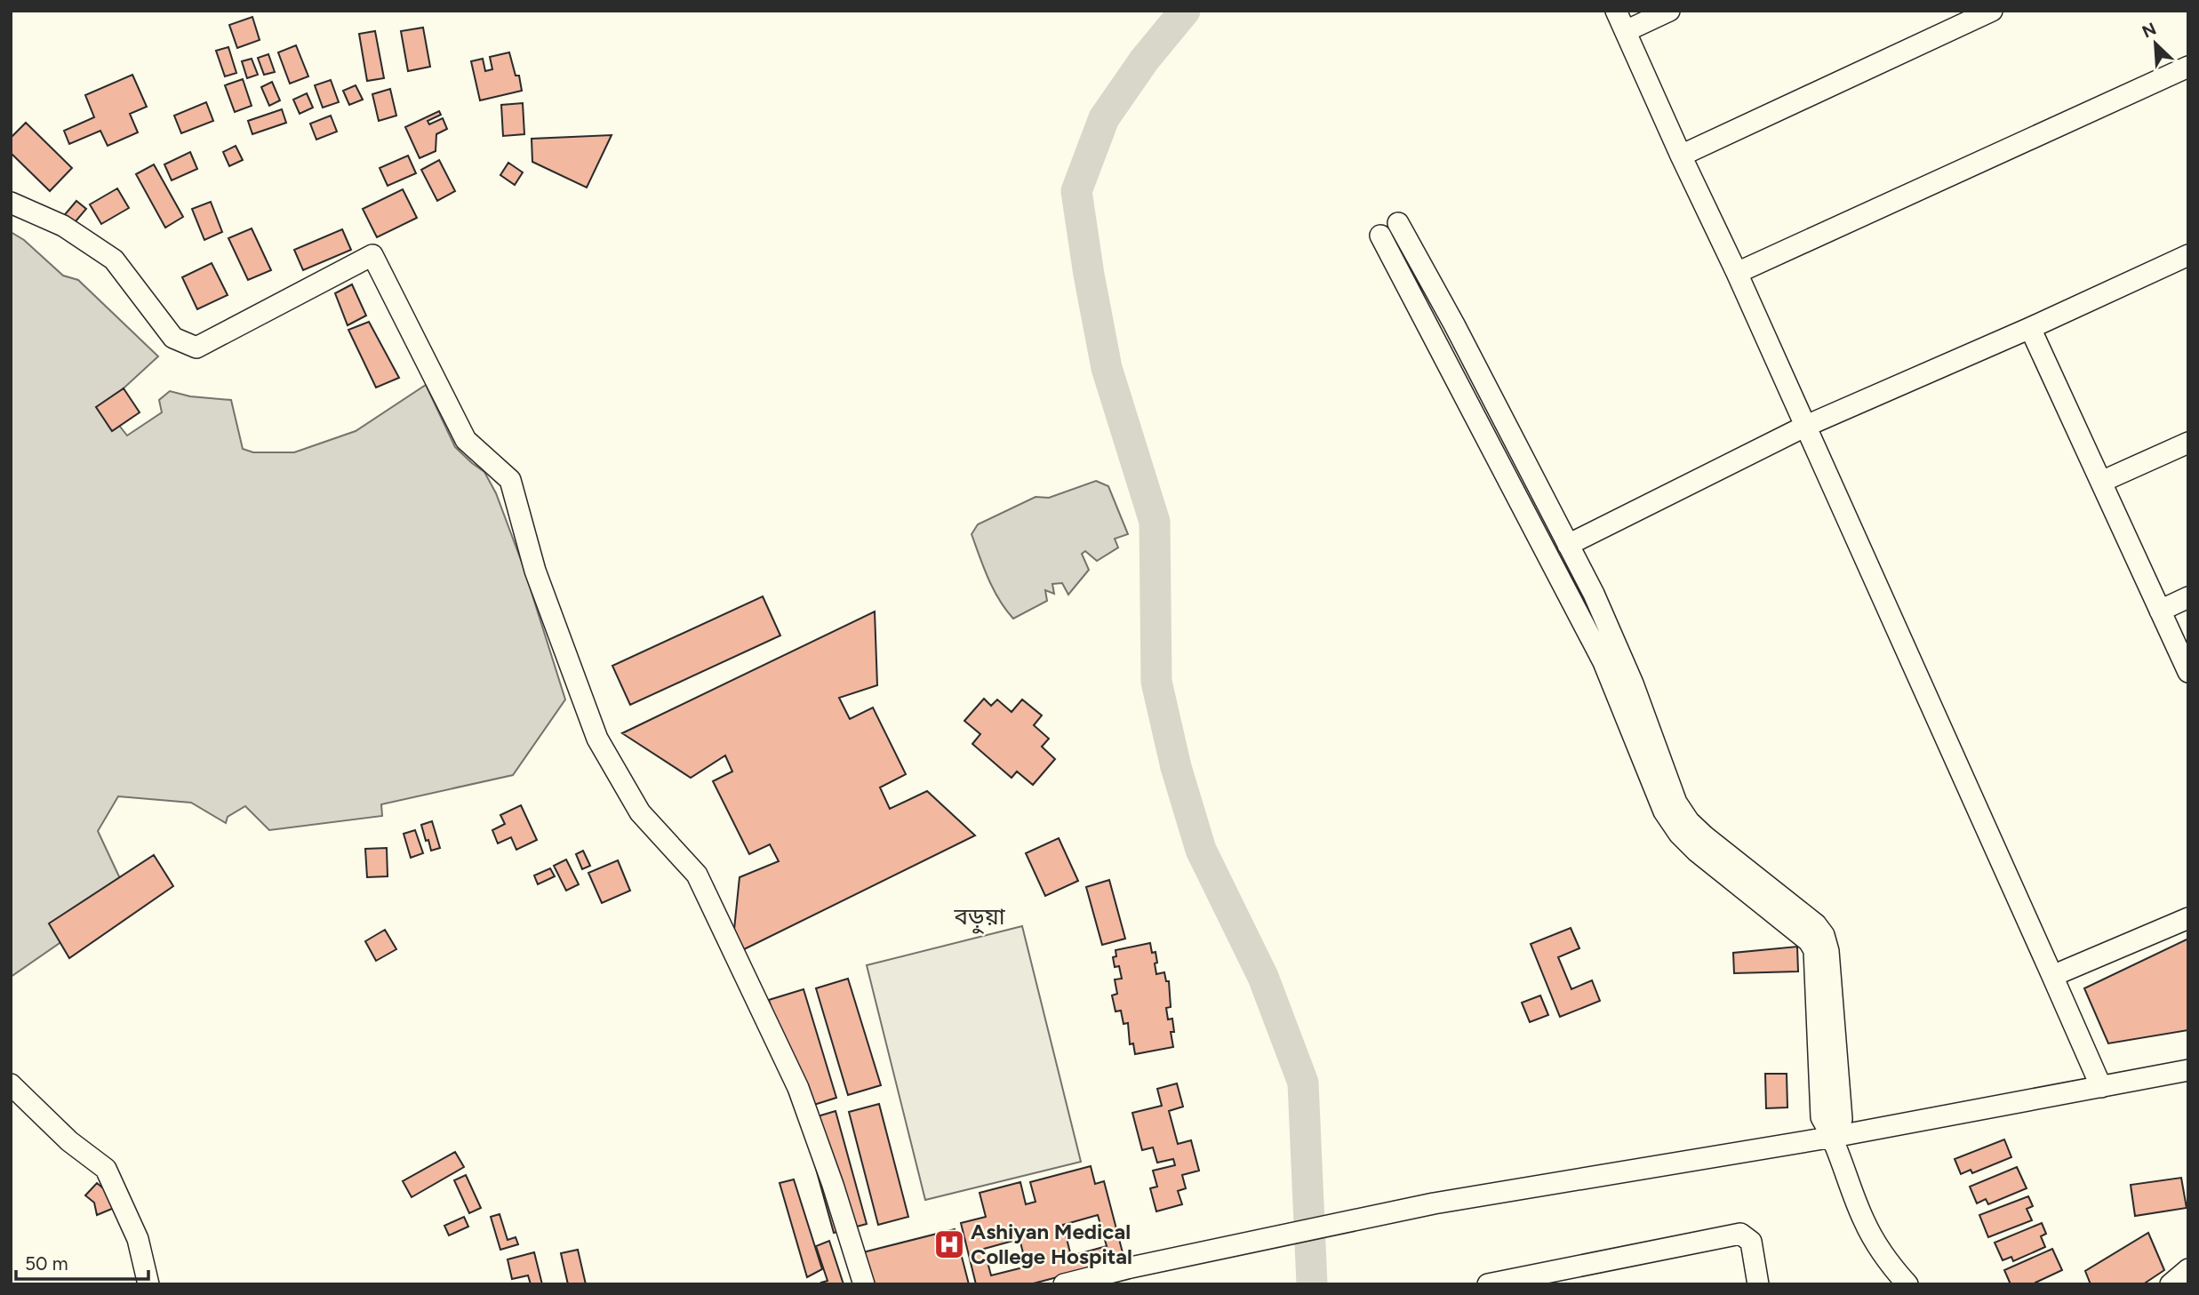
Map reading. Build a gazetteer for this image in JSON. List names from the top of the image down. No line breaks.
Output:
{"districts":["বড়ুয়া"],"places":{"hospital":["Ashiyan Medical College Hospital"]},"scale_bar":"50 m","north":"top left"}
